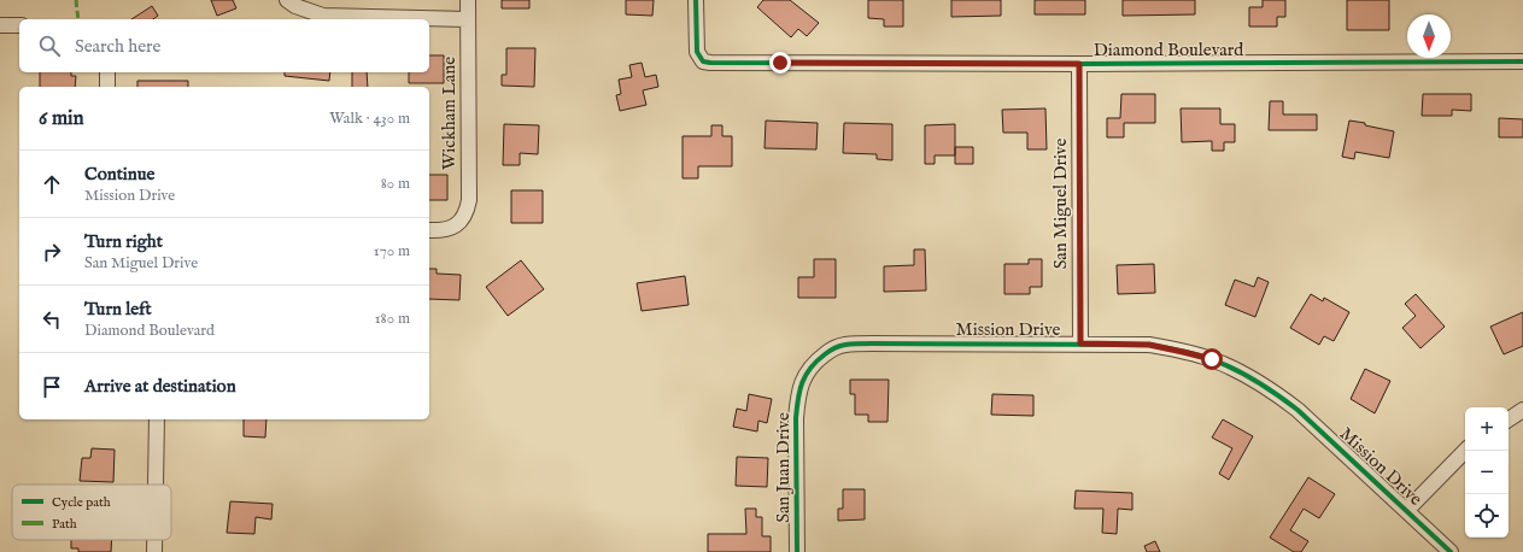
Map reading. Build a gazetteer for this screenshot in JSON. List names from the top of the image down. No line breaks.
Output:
{"streets":{"street":["Diamond Boulevard","Wickham Lane","San Miguel Drive","Mission Drive","San Juan Drive"]},"crossings":[["Diamond Boulevard","San Miguel Drive"],["San Miguel Drive","Mission Drive"],["Mission Drive","San Juan Drive"]],"legend":["Cycle path","Path"],"north":"bottom","page":{"search":"Search here","heading":["6 min","Walk · 430 m"],"list":[["Continue","Mission Drive","80 m"],["Turn right","San Miguel Drive","170 m"],["Turn left","Diamond Boulevard","180 m"],"Arrive at destination"],"map_buttons":["+","−"]}}
